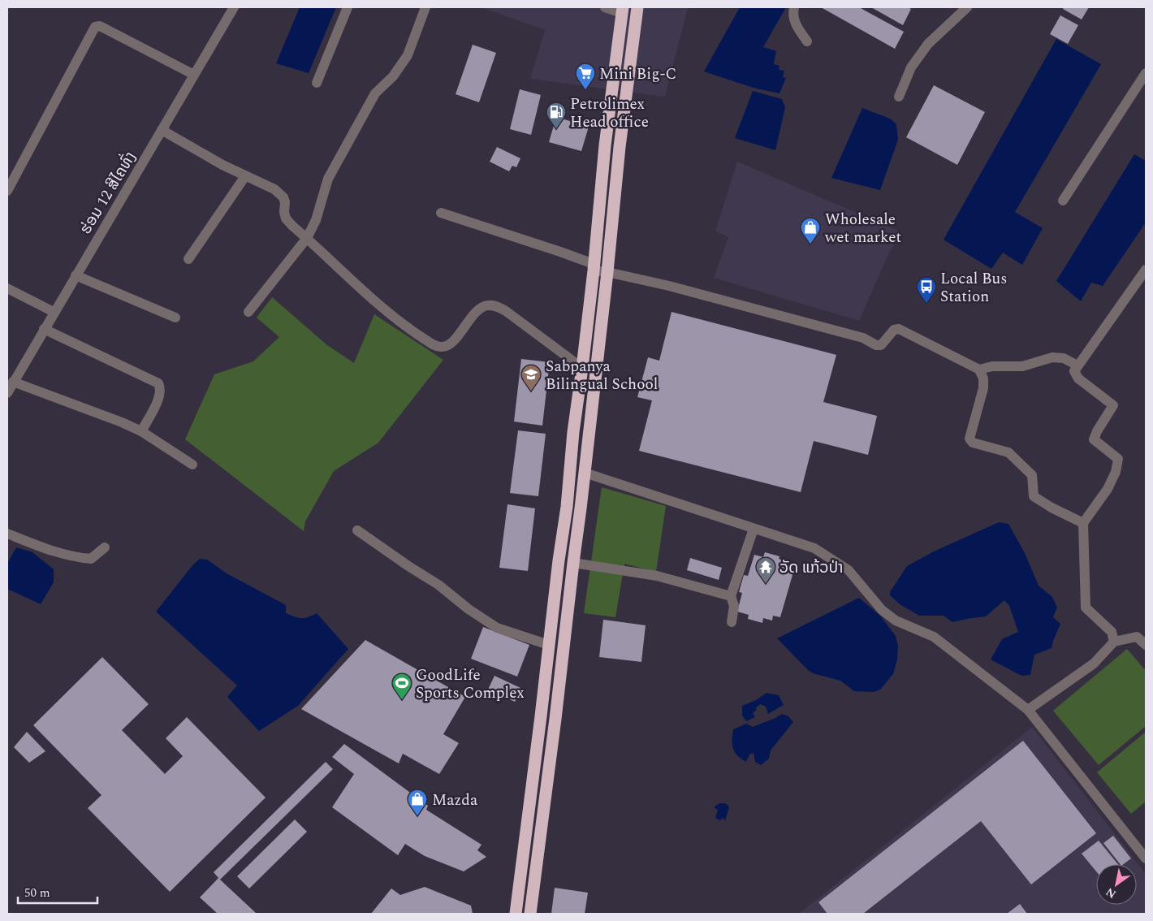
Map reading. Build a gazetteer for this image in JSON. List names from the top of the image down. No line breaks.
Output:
{"streets":{"street":["ຮ່ອມ 12 ສີໄຄທົ່ງ"]},"places":{"supermarket":["Mini Big-C"],"fuel station":["Petrolimex Head office"],"shop":["Wholesale wet market","Mazda"],"bus stop":["Local Bus Station"],"school or university":["Sabpanya Bilingual School"],"temple":["ວັດ ແກ້ວປ່າ"],"sports":["GoodLife Sports Complex"]},"scale_bar":"50 m","north":"bottom left"}
